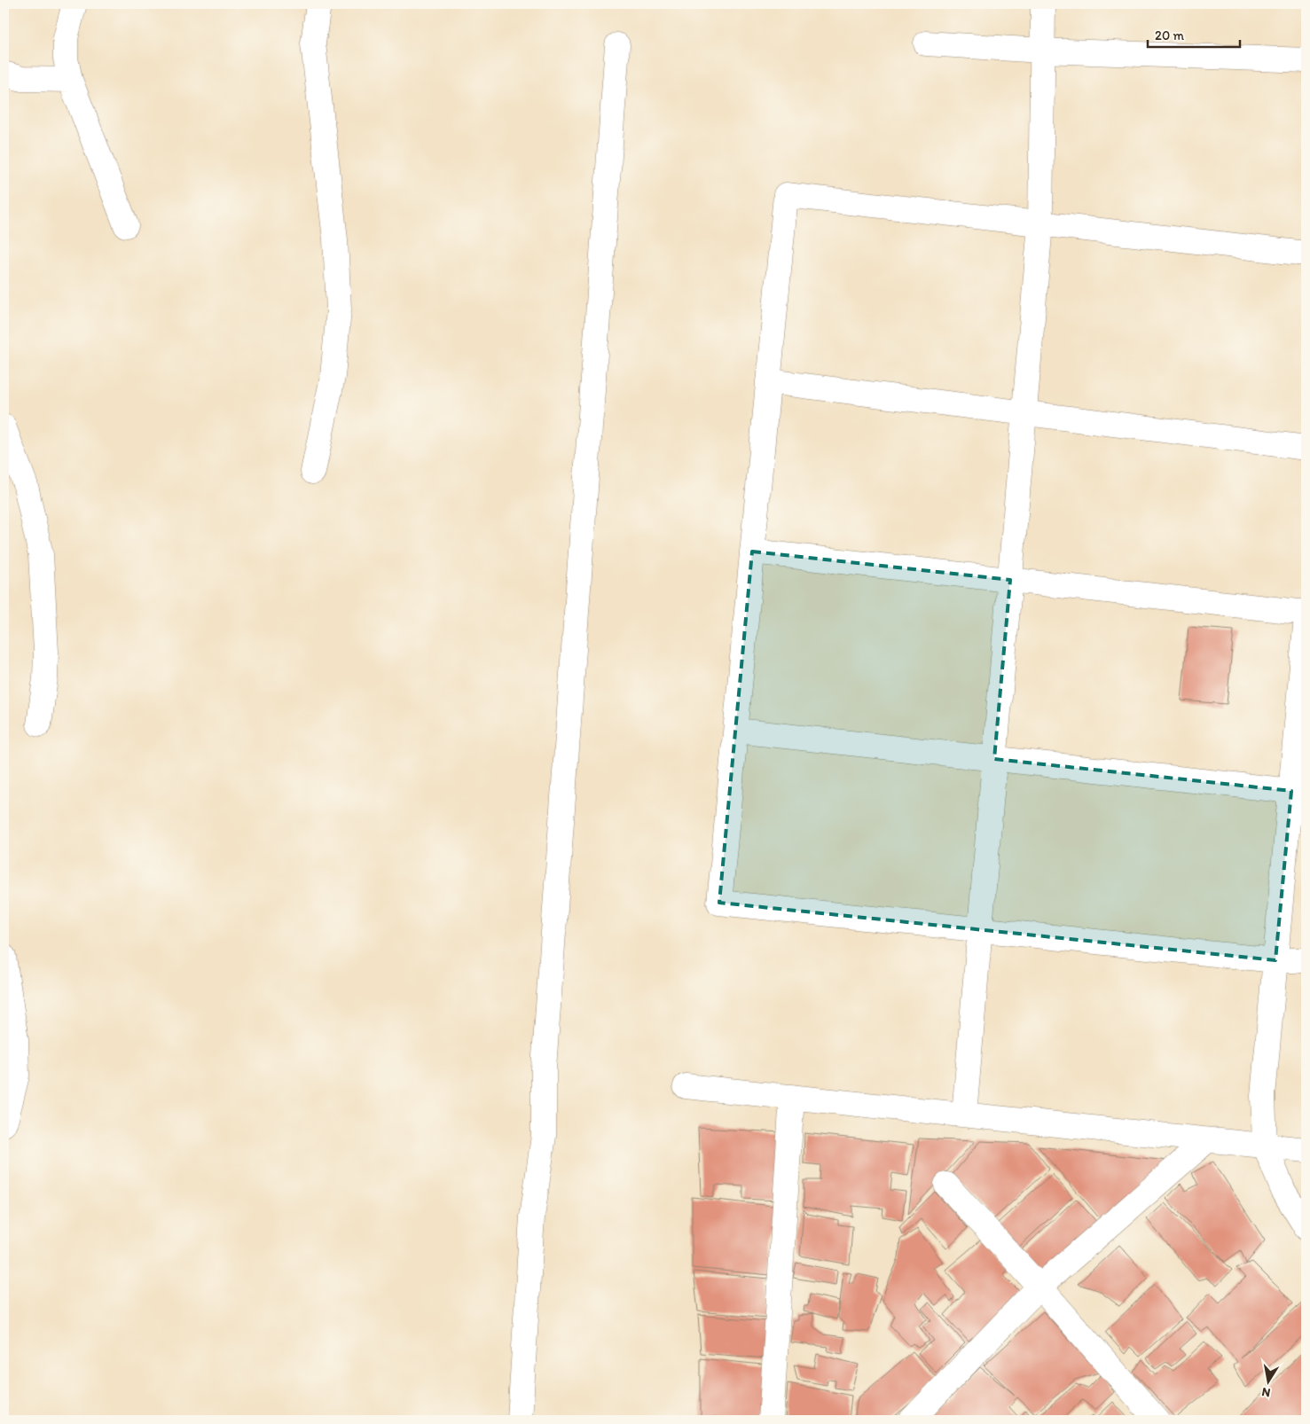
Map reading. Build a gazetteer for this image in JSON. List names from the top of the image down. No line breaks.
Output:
{"scale_bar":"20 m","north":"bottom"}
